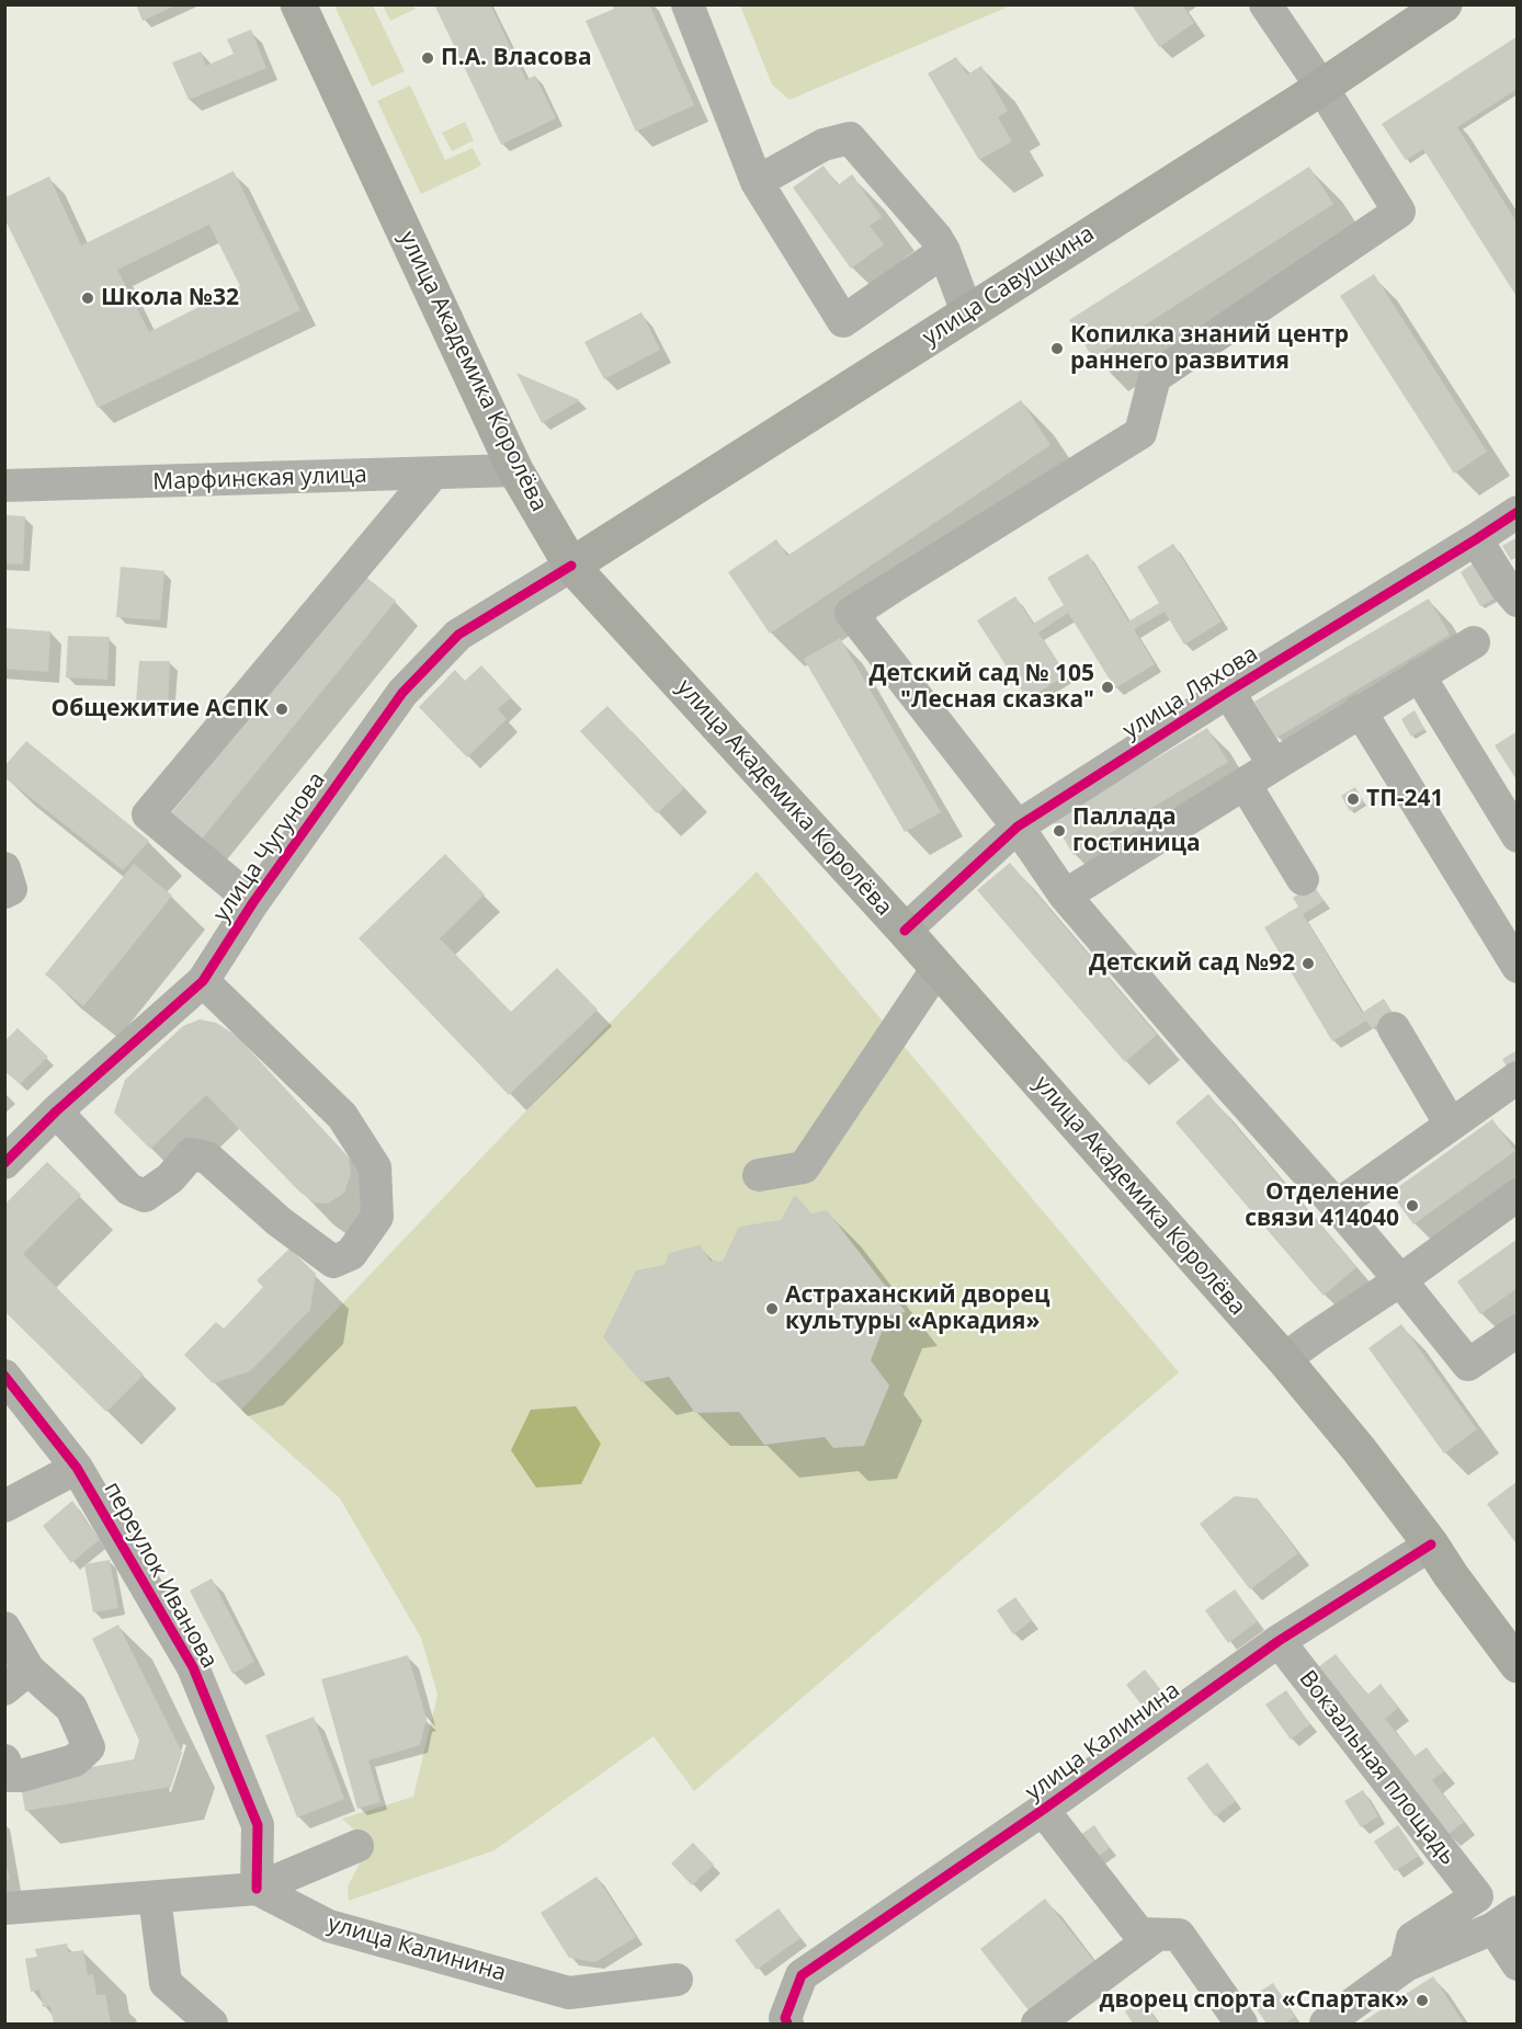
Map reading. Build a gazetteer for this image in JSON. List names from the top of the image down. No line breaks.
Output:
{"streets":{"main road":["улица Савушкина","улица Академика Королёва"],"street":["Марфинская улица","улица Ляхова","улица Чугунова","переулок Иванова","улица Калинина","Вокзальная площадь"]},"crossings":[["улица Савушкина","улица Академика Королёва"],["улица Савушкина","улица Чугунова"],["улица Академика Королёва","Марфинская улица"],["улица Академика Королёва","улица Ляхова"],["улица Академика Королёва","улица Чугунова"],["улица Академика Королёва","улица Калинина"],["переулок Иванова","улица Калинина"],["улица Калинина","Вокзальная площадь"]],"places":["П.А. Власова","Школа №32","Копилка знаний центр раннего развития","Детский сад № 105 \"Лесная сказка\"","Общежитие АСПК","ТП-241","Паллада гостиница","Детский сад №92","Отделение связи 414040","Астраханский дворец культуры «Аркадия»","дворец спорта «Спартак»"]}
